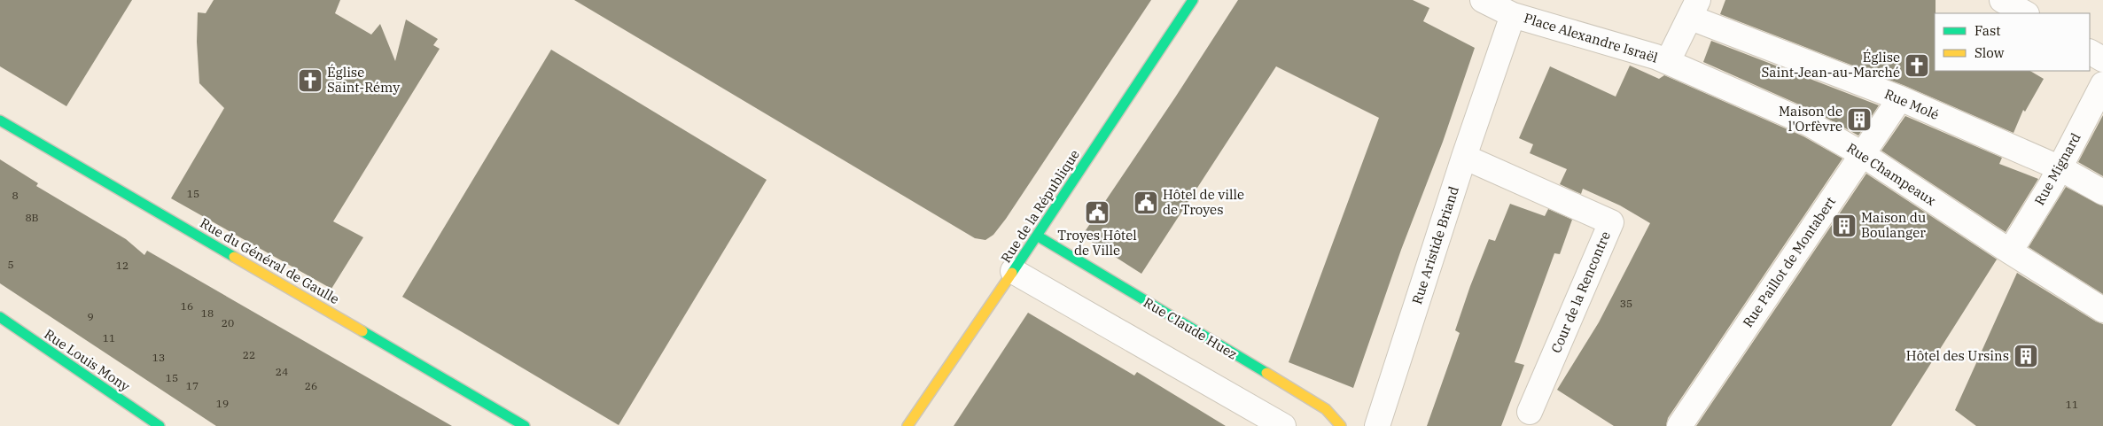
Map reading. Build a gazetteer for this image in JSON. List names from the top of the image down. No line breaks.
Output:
{"streets":{"street":["Place Alexandre Israël","Rue Molé","Rue Mignard","Rue Champeaux","Rue de la République","Rue Aristide Briand","Rue du Général de Gaulle","Rue Paillot de Montabert","Cour de la Rencontre","Rue Claude Huez","Rue Louis Mony"]},"crossings":[["Place Alexandre Israël","Rue Champeaux"],["Place Alexandre Israël","Rue Aristide Briand"],["Rue Molé","Rue Mignard"],["Rue Molé","Rue Paillot de Montabert"],["Rue Mignard","Rue Champeaux"],["Rue Champeaux","Rue Paillot de Montabert"],["Rue de la République","Rue Claude Huez"],["Rue Aristide Briand","Cour de la Rencontre"]],"places":{"church":["Église Saint-Jean-au-Marché","Église Saint-Rémy"],"building":["Maison de l'Orfèvre","Maison du Boulanger","Hôtel des Ursins"],"public building":["Hôtel de ville de Troyes","Troyes Hôtel de Ville"]},"house_numbers":["15","8","8B","5","12","35","16","18","9","20","11","22","13","24","15","17","26","19","11"],"legend":["Fast","Slow"]}
